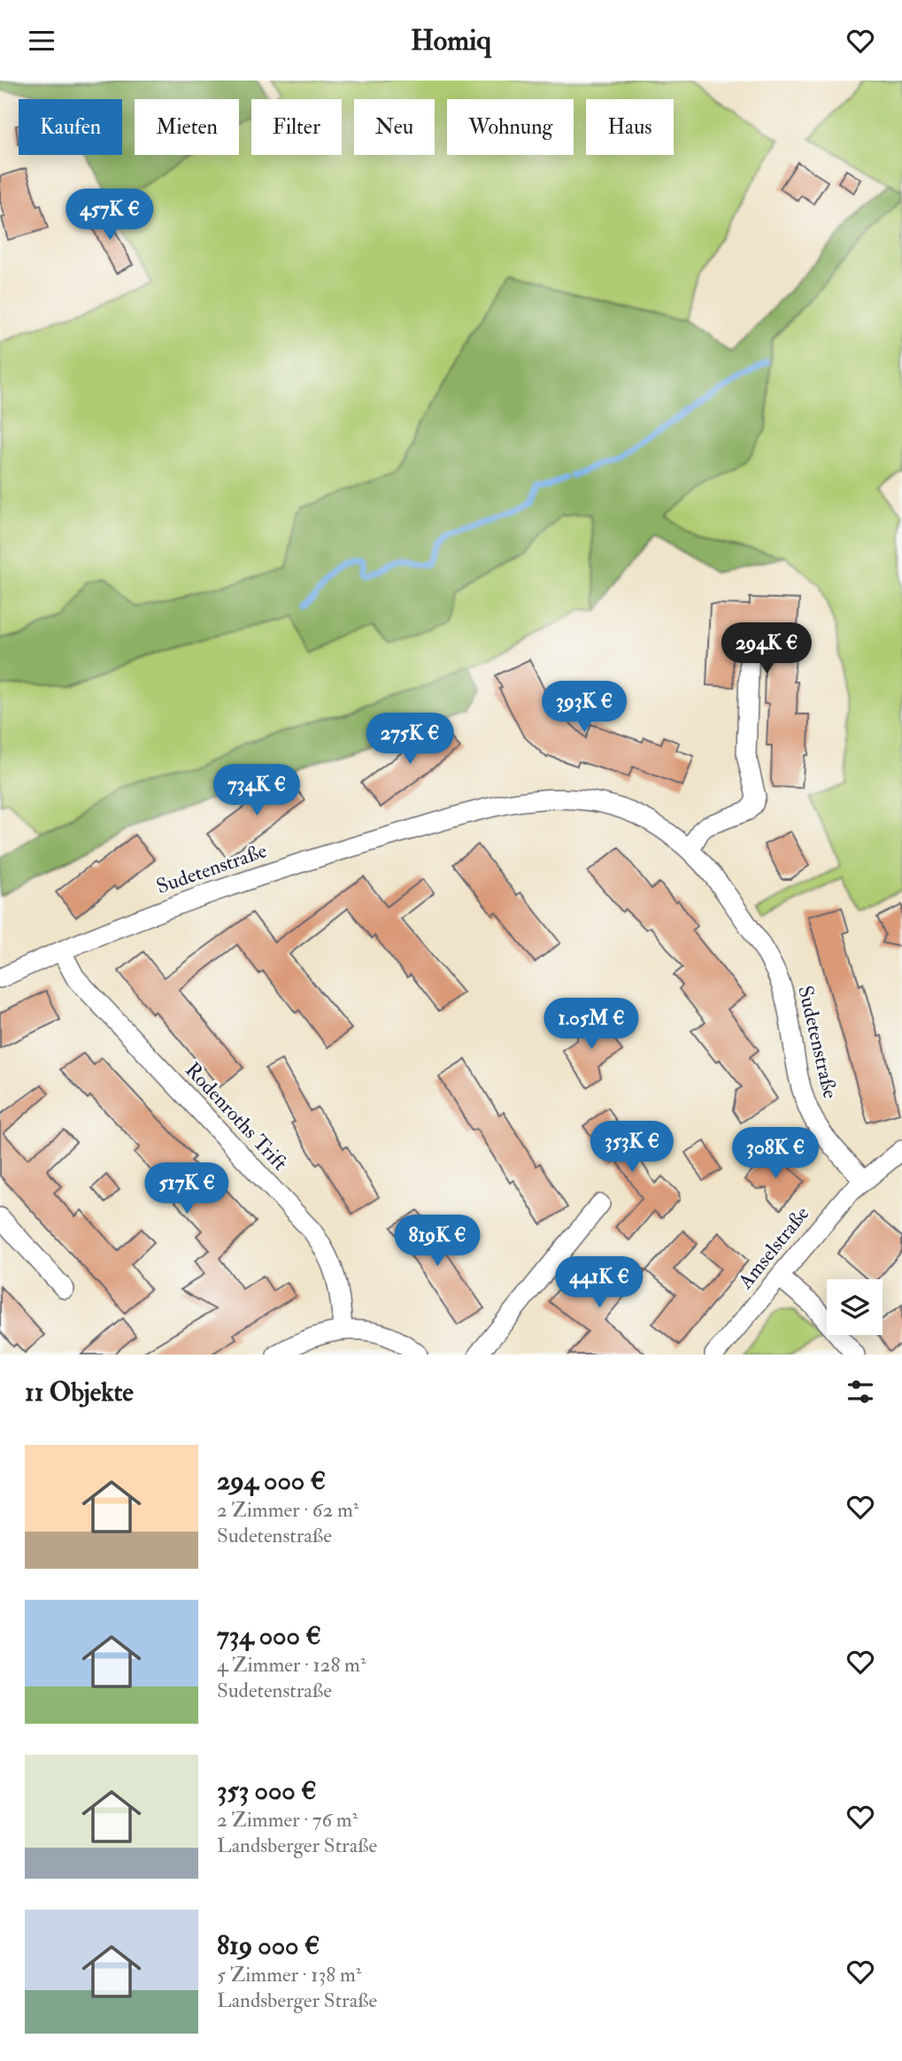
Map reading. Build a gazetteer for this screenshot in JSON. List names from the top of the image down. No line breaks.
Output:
{"streets":{"street":["Sudetenstraße","Rodenroths Trift","Amselstraße"]},"crossings":[["Sudetenstraße","Rodenroths Trift"],["Sudetenstraße","Amselstraße"]],"page":{"header":"Homiq","chip":["Kaufen","Mieten","Filter","Neu","Wohnung","Haus"],"price":["457K €","294K €","393K €","275K €","734K €","1.05M €","353K €","308K €","517K €","819K €","441K €"],"heading":"11 Objekte","list":[{"name":"294 000 €","note":"2 Zimmer · 62 m² · Sudetenstraße"},{"name":"734 000 €","note":"4 Zimmer · 128 m² · Sudetenstraße"},{"name":"353 000 €","note":"2 Zimmer · 76 m² · Landsberger Straße"},{"name":"819 000 €","note":"5 Zimmer · 138 m² · Landsberger Straße"}]}}
